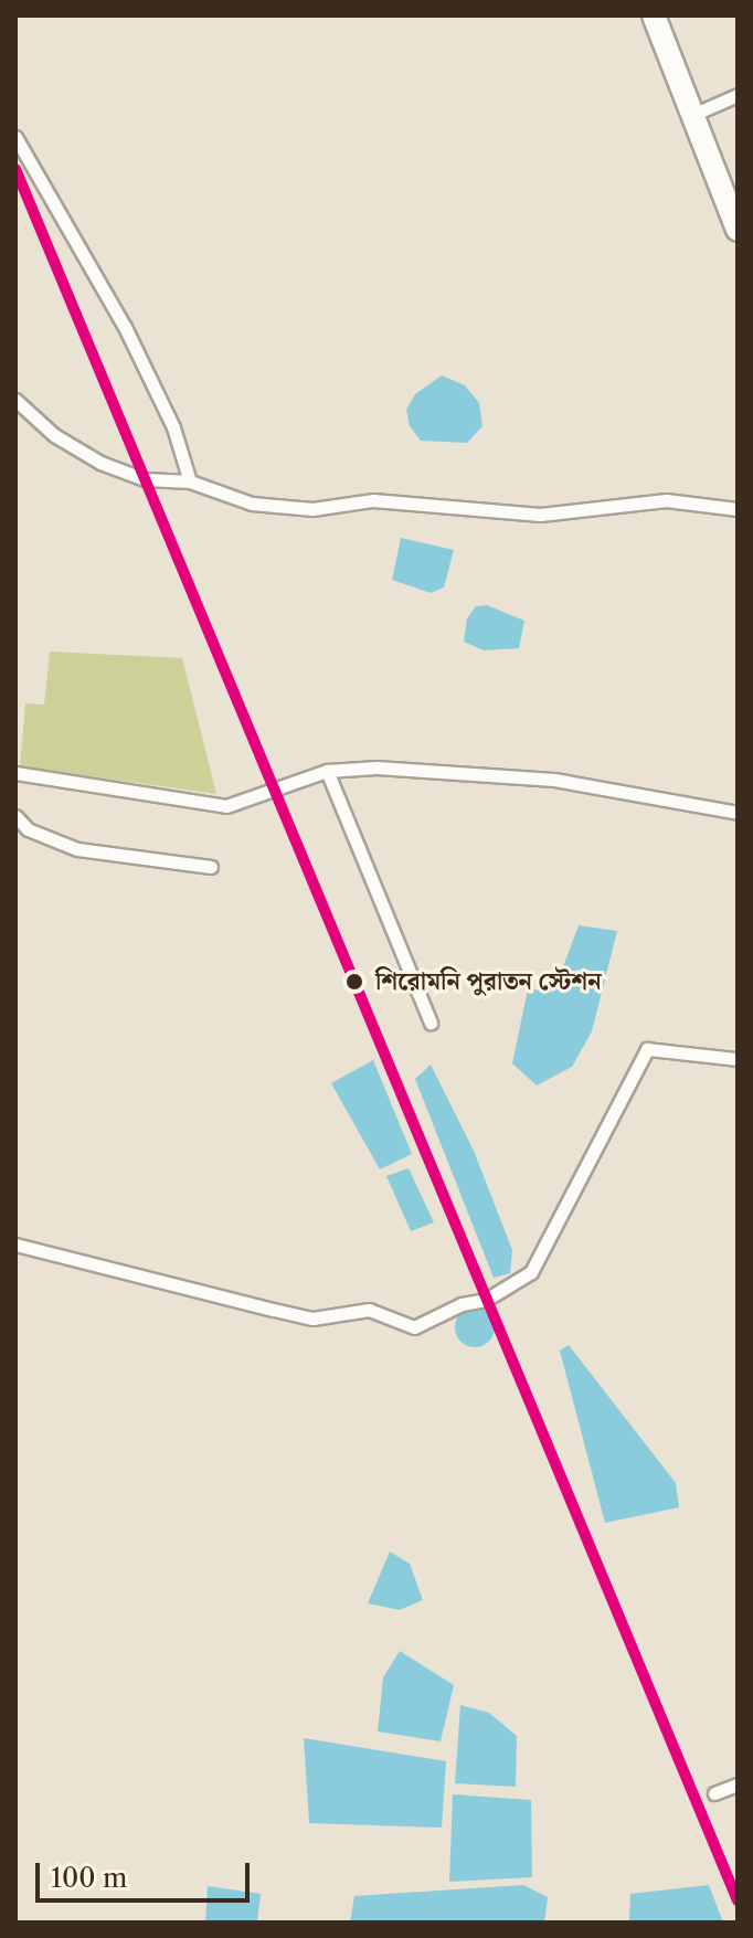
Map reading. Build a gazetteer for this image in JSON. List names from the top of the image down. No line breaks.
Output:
{"places":["শিরোমনি পুরাতন স্টেশন"],"scale_bar":"100 m"}
